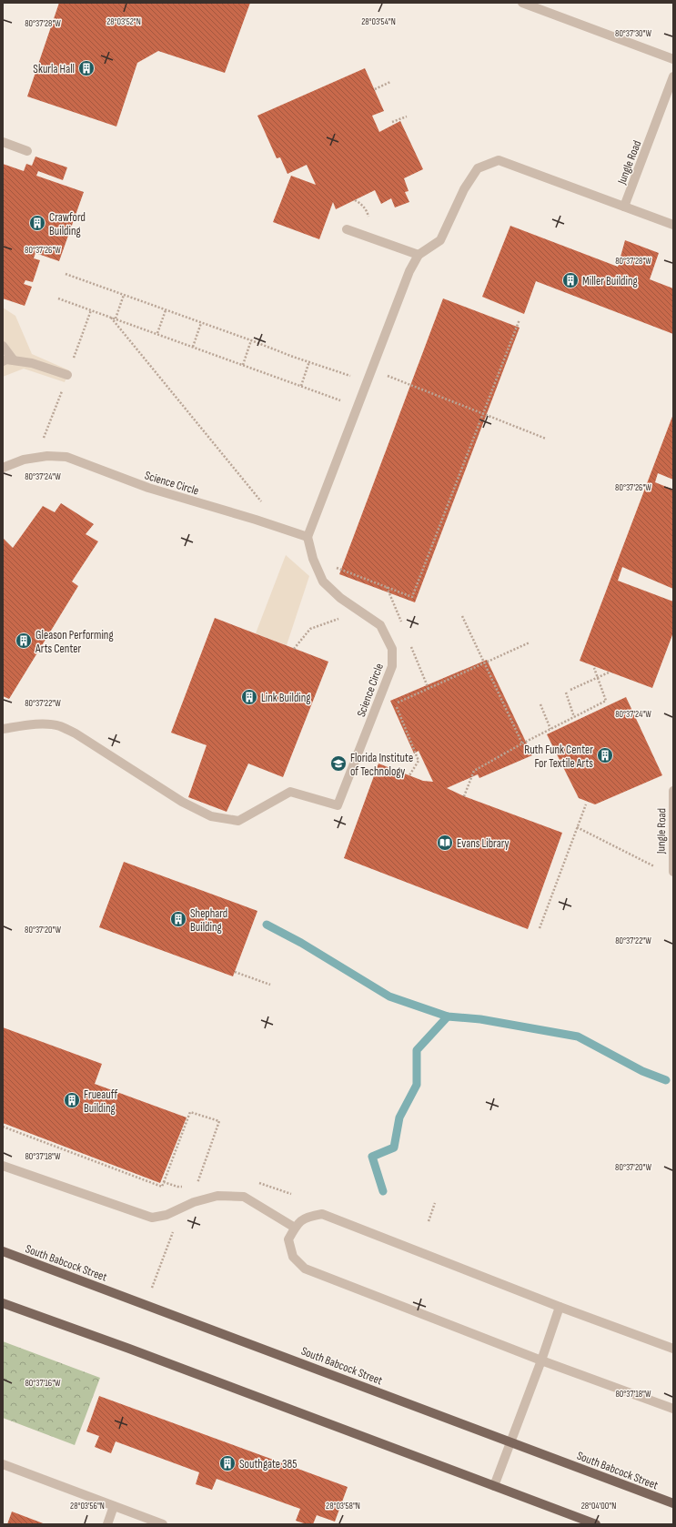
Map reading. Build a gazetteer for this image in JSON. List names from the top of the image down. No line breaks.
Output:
{"streets":{"main road":["South Babcock Street"],"street":["Jungle Road","Science Circle"]},"places":{"building":["Skurla Hall","Crawford Building","Miller Building","Gleason Performing Arts Center","Link Building","Ruth Funk Center For Textile Arts","Shephard Building","Frueauff Building","Southgate 385"],"school or university":["Florida Institute of Technology"],"library":["Evans Library"]},"coordinates":["28°03'52\"N","28°03'54\"N","80°37'28\"W","80°37'30\"W","80°37'26\"W","80°37'24\"W","80°37'22\"W","80°37'20\"W","80°37'18\"W","80°37'16\"W","28°03'56\"N","28°03'58\"N","28°04'00\"N"]}
